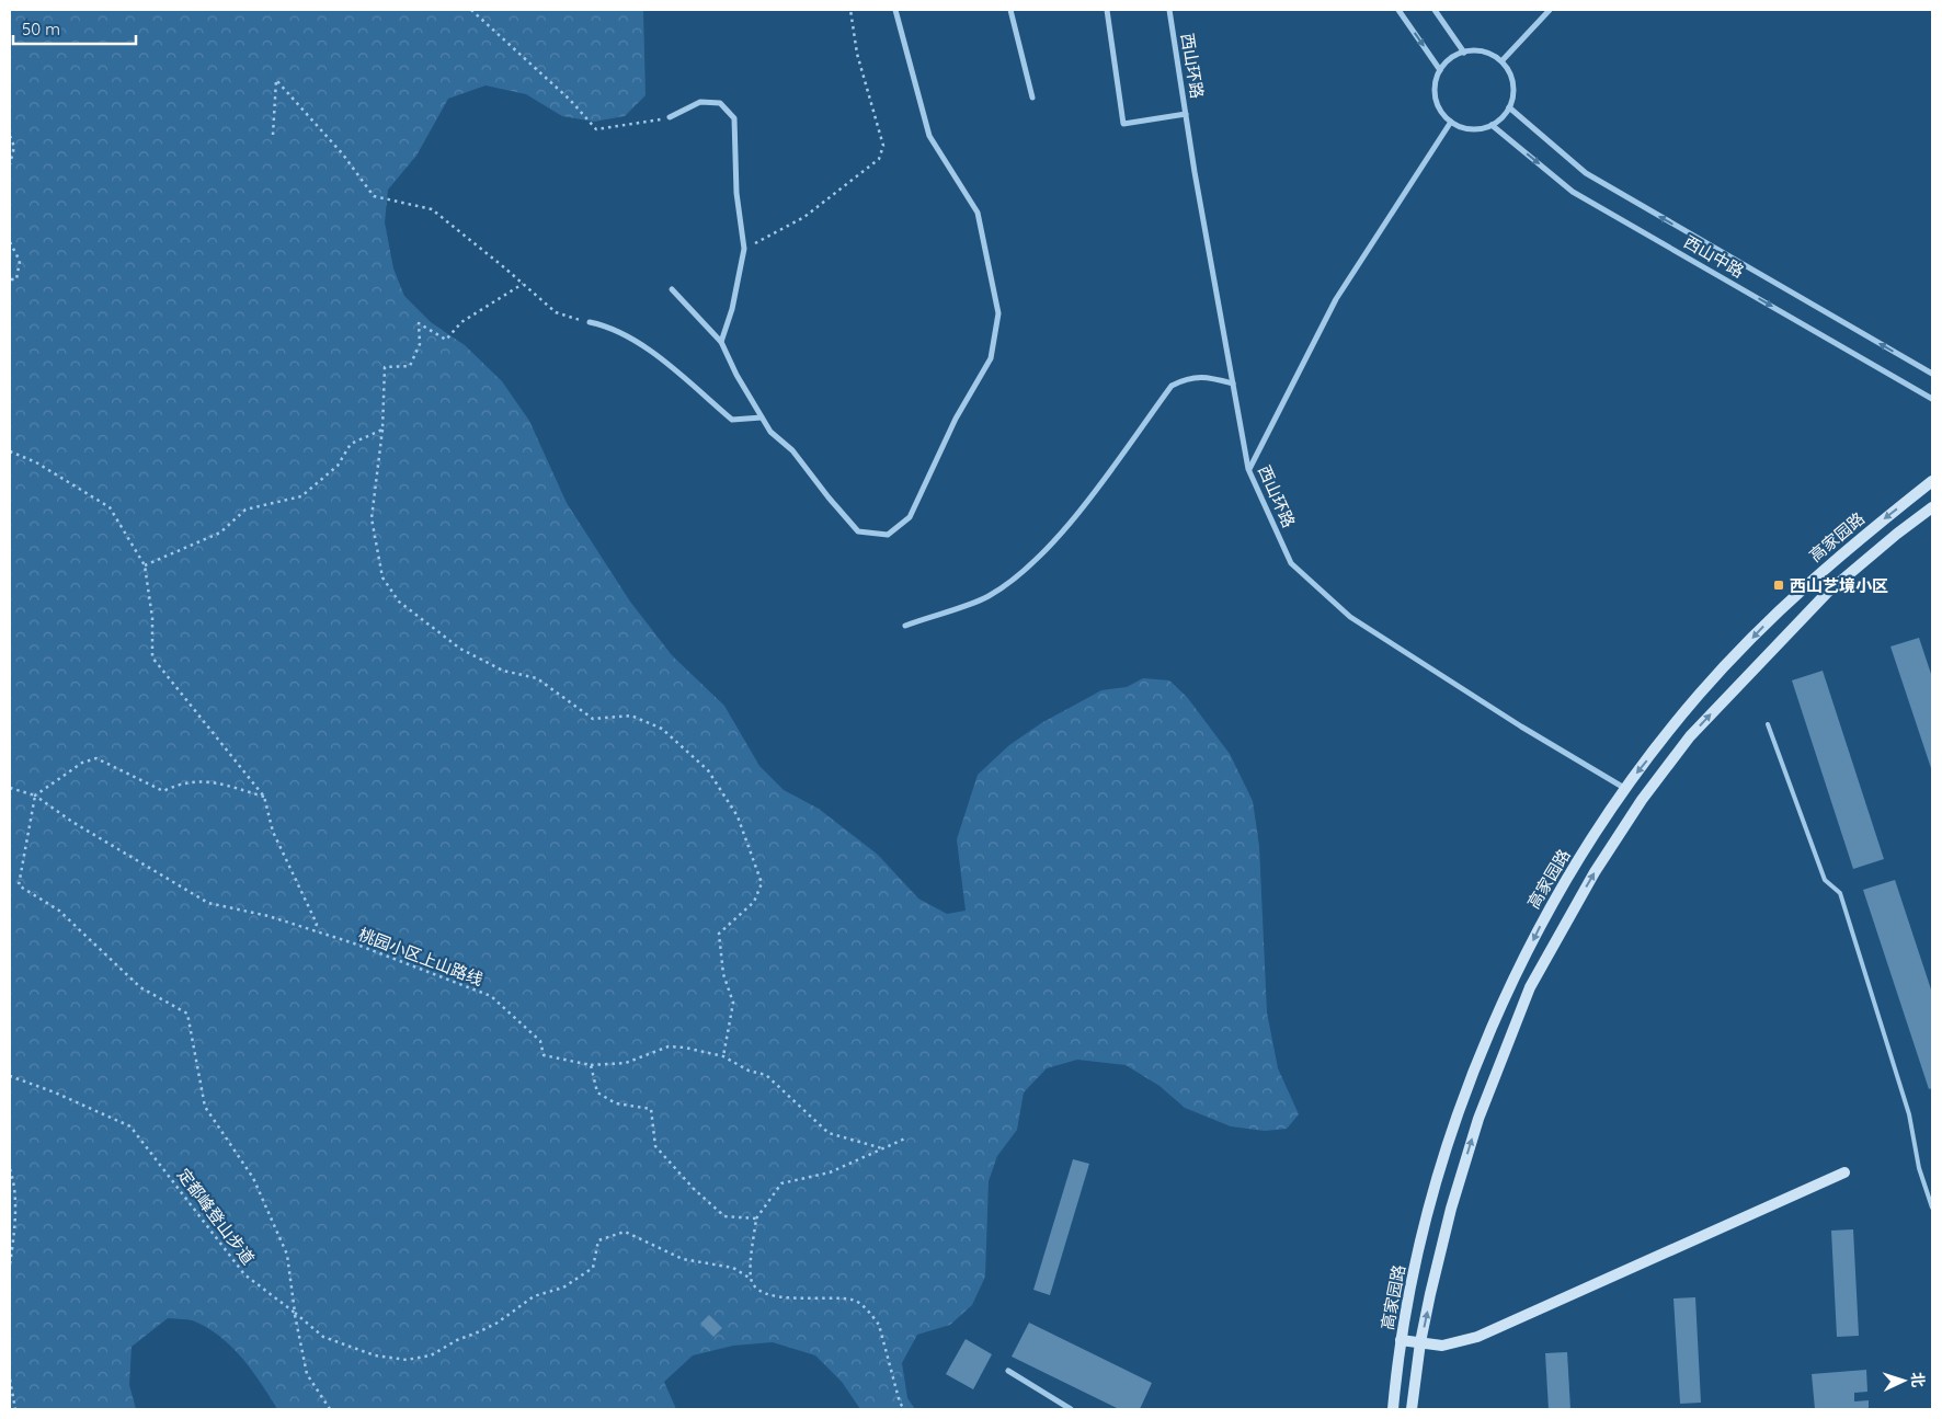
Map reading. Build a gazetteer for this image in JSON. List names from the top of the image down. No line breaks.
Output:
{"streets":{"main road":["高家园路"],"street":["西山环路","西山中路"],"path":["桃园小区上山路线","定都峰登山步道"]},"crossings":[["西山环路","高家园路"]],"places":{"transit":["西山艺境小区"]},"scale_bar":"50 m","north":"right"}
